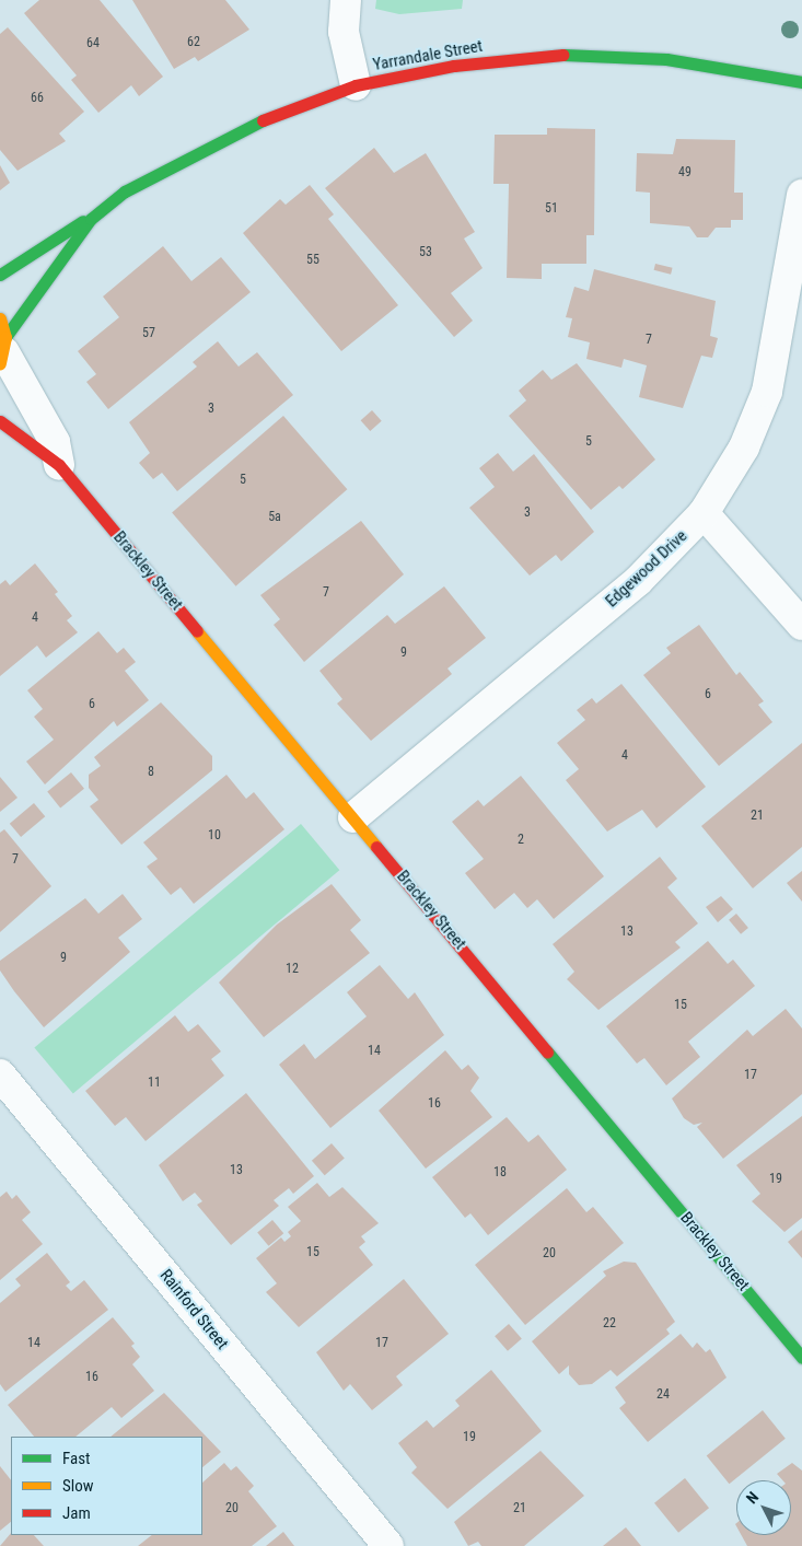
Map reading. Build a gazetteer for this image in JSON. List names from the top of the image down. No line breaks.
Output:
{"streets":{"street":["Yarrandale Street","Edgewood Drive","Brackley Street","Rainford Street"]},"crossings":[["Yarrandale Street","Brackley Street"],["Edgewood Drive","Brackley Street"]],"house_numbers":["62","64","66","49","51","53","55","57","7","3","5","5","3","5a","7","4","9","6","6","4","8","21","10","2","7","13","9","12","15","14","17","11","16","13","18","19","15","20","22","14","17","16","24","19","20","21"],"legend":["Fast","Slow","Jam"],"north":"top left"}
